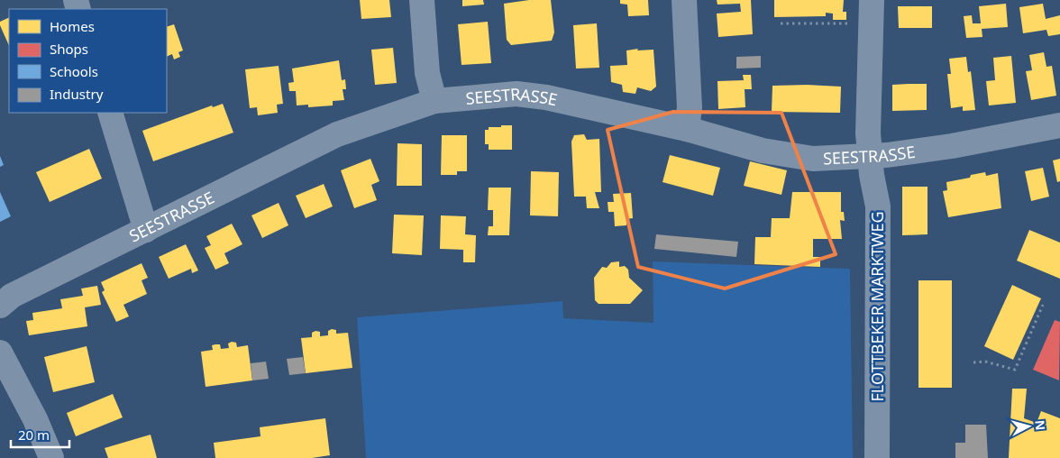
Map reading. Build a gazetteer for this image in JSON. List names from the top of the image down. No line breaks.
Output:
{"streets":{"street":["SEESTRASSE","FLOTTBEKER MARKTWEG"]},"crossings":[["SEESTRASSE","FLOTTBEKER MARKTWEG"]],"legend":["Homes","Shops","Schools","Industry"],"scale_bar":"20 m","north":"right"}
